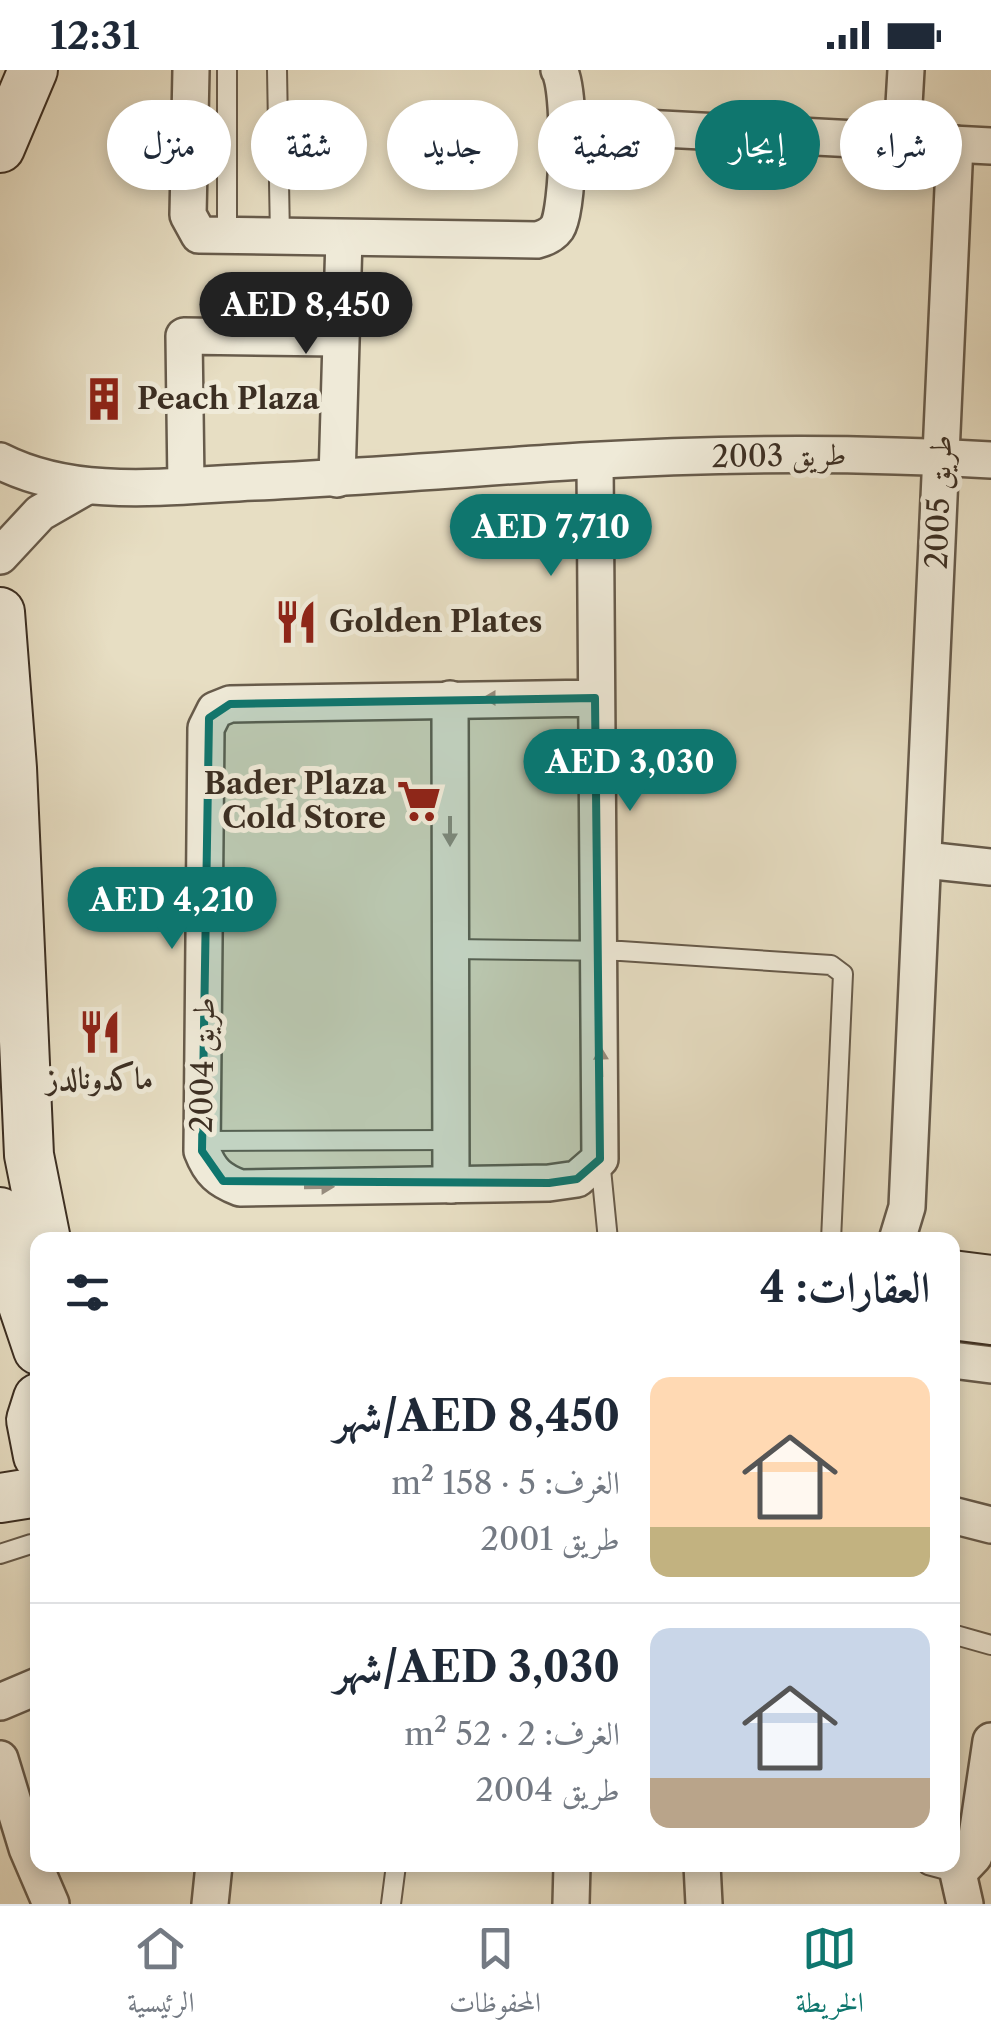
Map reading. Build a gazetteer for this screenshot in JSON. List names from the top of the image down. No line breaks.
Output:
{"streets":{"street":["طريق 2003","طريق 2005","طريق 2004"]},"crossings":[["طريق 2003","طريق 2005"]],"places":{"building":["Peach Plaza"],"restaurant":["Golden Plates","ماكدونالدز"],"supermarket":["Bader Plaza Cold Store"]},"page":{"status":"12:31","chip":["شراء","إيجار","تصفية","جديد","شقة","منزل"],"price":["AED 8,450","AED 7,710","AED 3,030","AED 4,210"],"heading":"العقارات: 4","list":[{"name":"AED 8,450/شهر","note":"الغرف: 5 · 158 m² · طريق 2001"},{"name":"AED 3,030/شهر","note":"الغرف: 2 · 52 m² · طريق 2004"}],"tabs":["الخريطة","المحفوظات","الرئيسية"]}}
